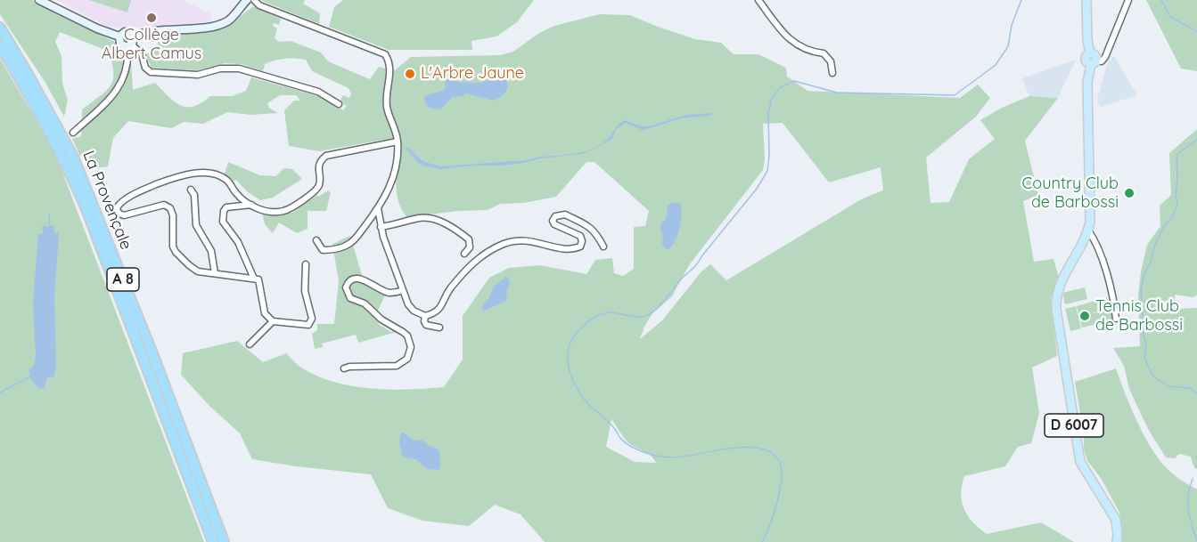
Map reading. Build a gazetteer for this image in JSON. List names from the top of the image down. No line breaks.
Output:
{"streets":{"highway":["La Provençale","A 8"],"main road":["D 6007"]},"places":["Collège Albert Camus","L'Arbre Jaune","Country Club de Barbossi","Tennis Club de Barbossi"]}
